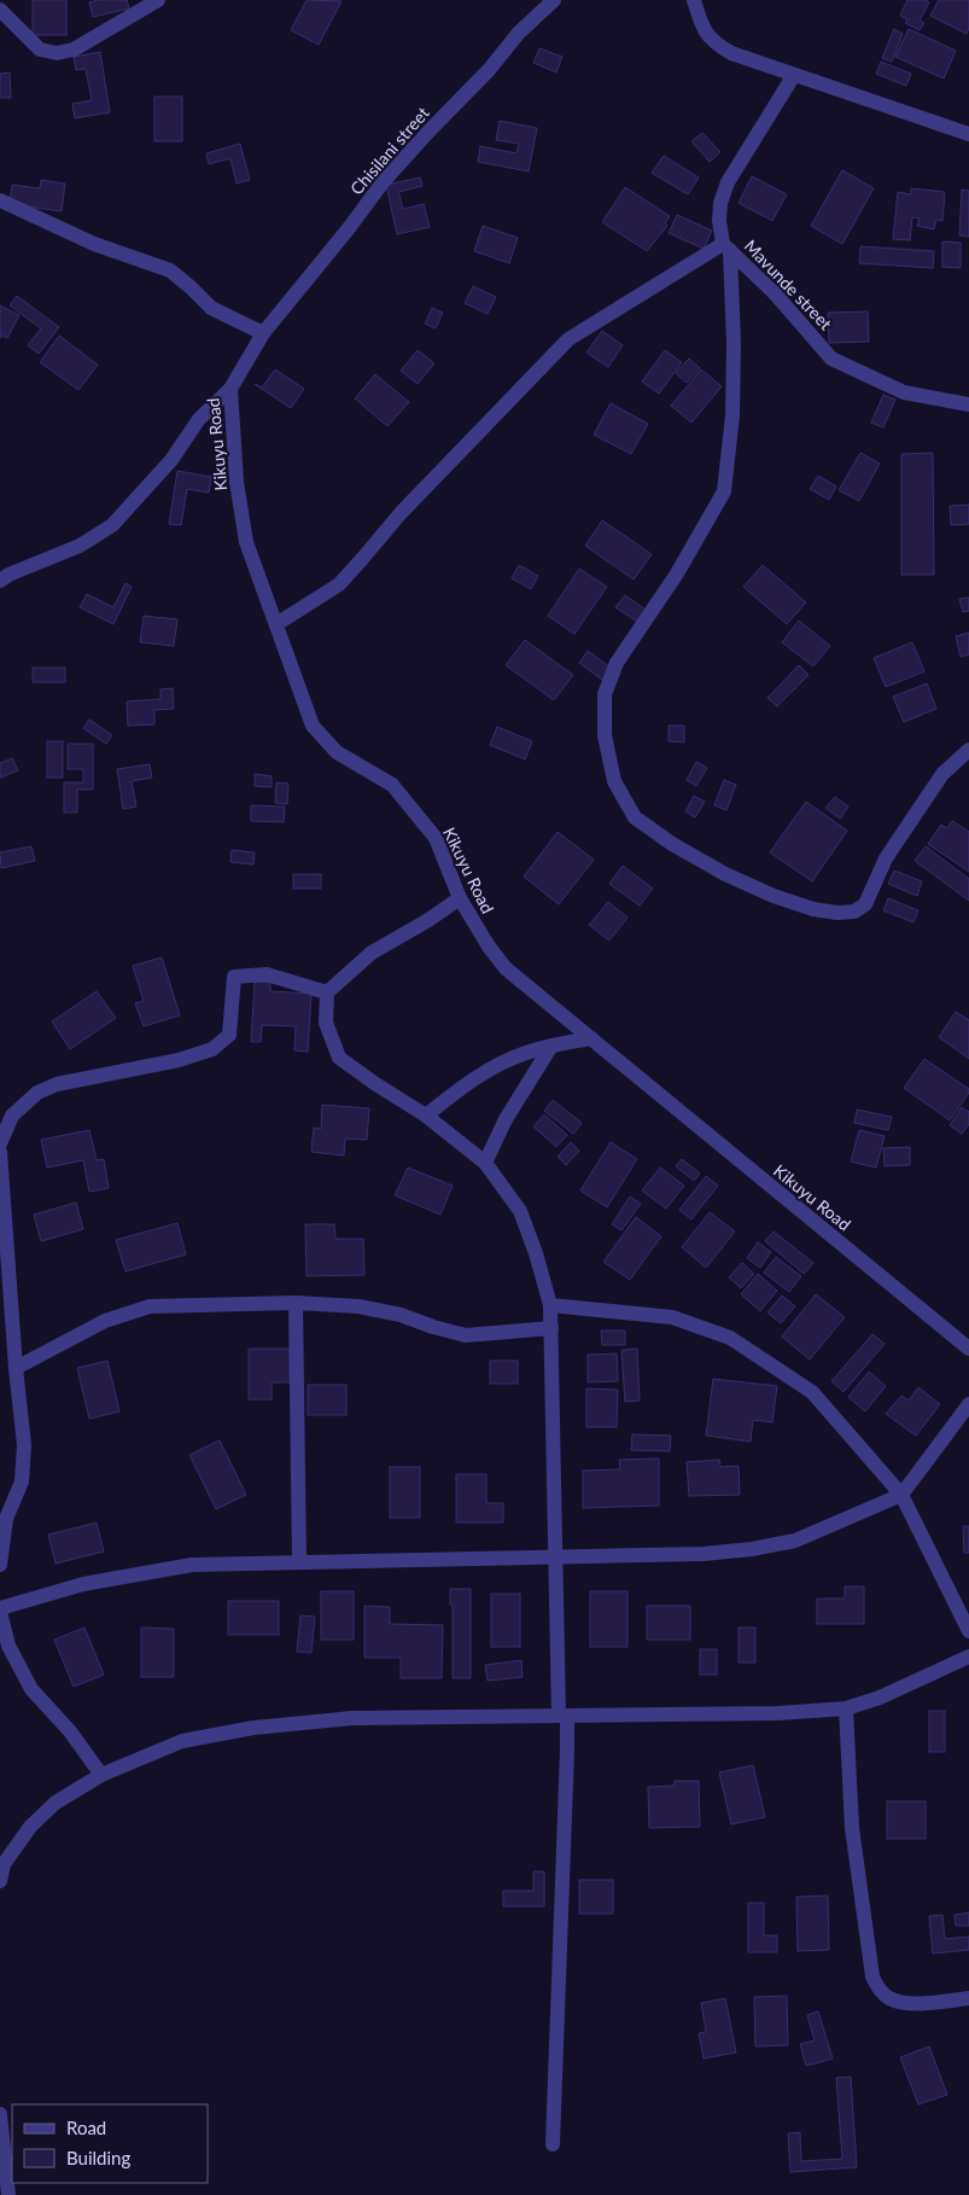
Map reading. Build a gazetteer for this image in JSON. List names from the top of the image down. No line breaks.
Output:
{"streets":{"street":["Chisilani street","Mavunde street","Kikuyu Road"]},"crossings":[["Chisilani street","Kikuyu Road"]],"legend":["Road","Building"]}
